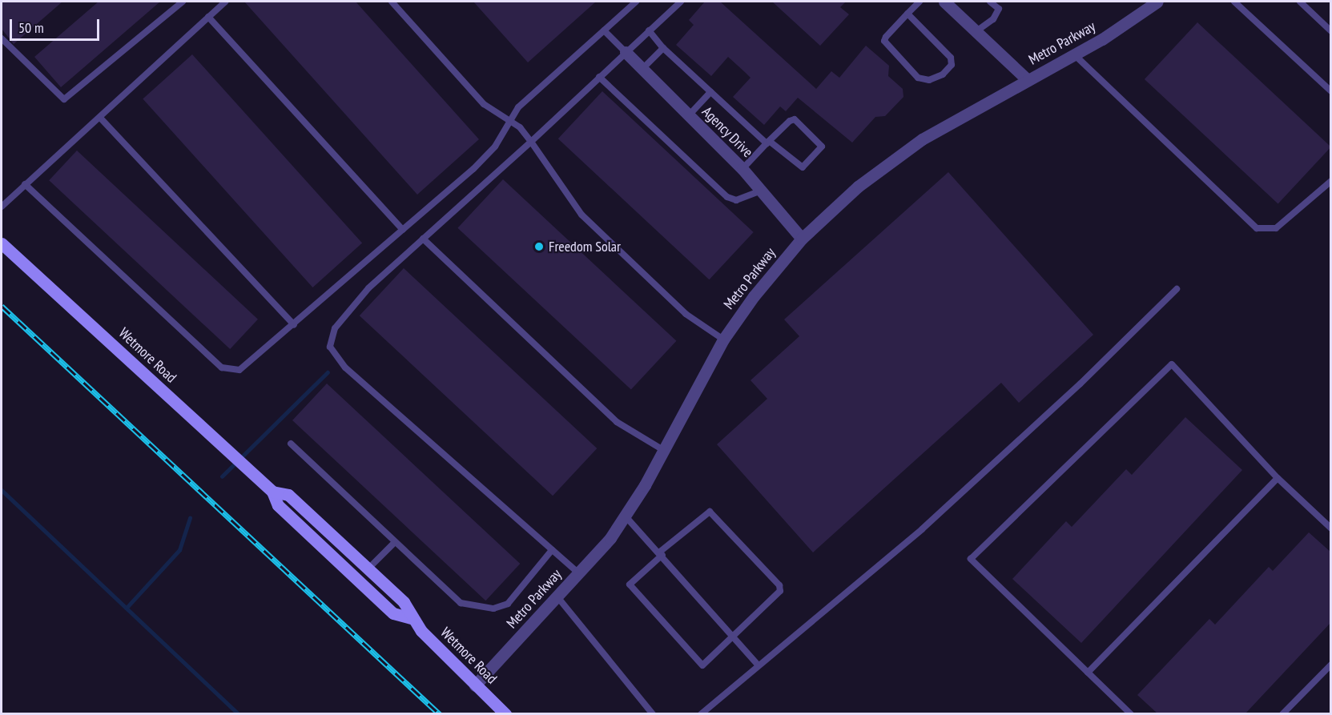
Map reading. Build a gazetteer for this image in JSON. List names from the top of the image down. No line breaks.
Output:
{"streets":{"main road":["Wetmore Road"],"street":["Metro Parkway","Agency Drive"]},"crossings":[["Metro Parkway","Agency Drive"],["Metro Parkway","Wetmore Road"]],"places":["Freedom Solar"],"scale_bar":"50 m"}
